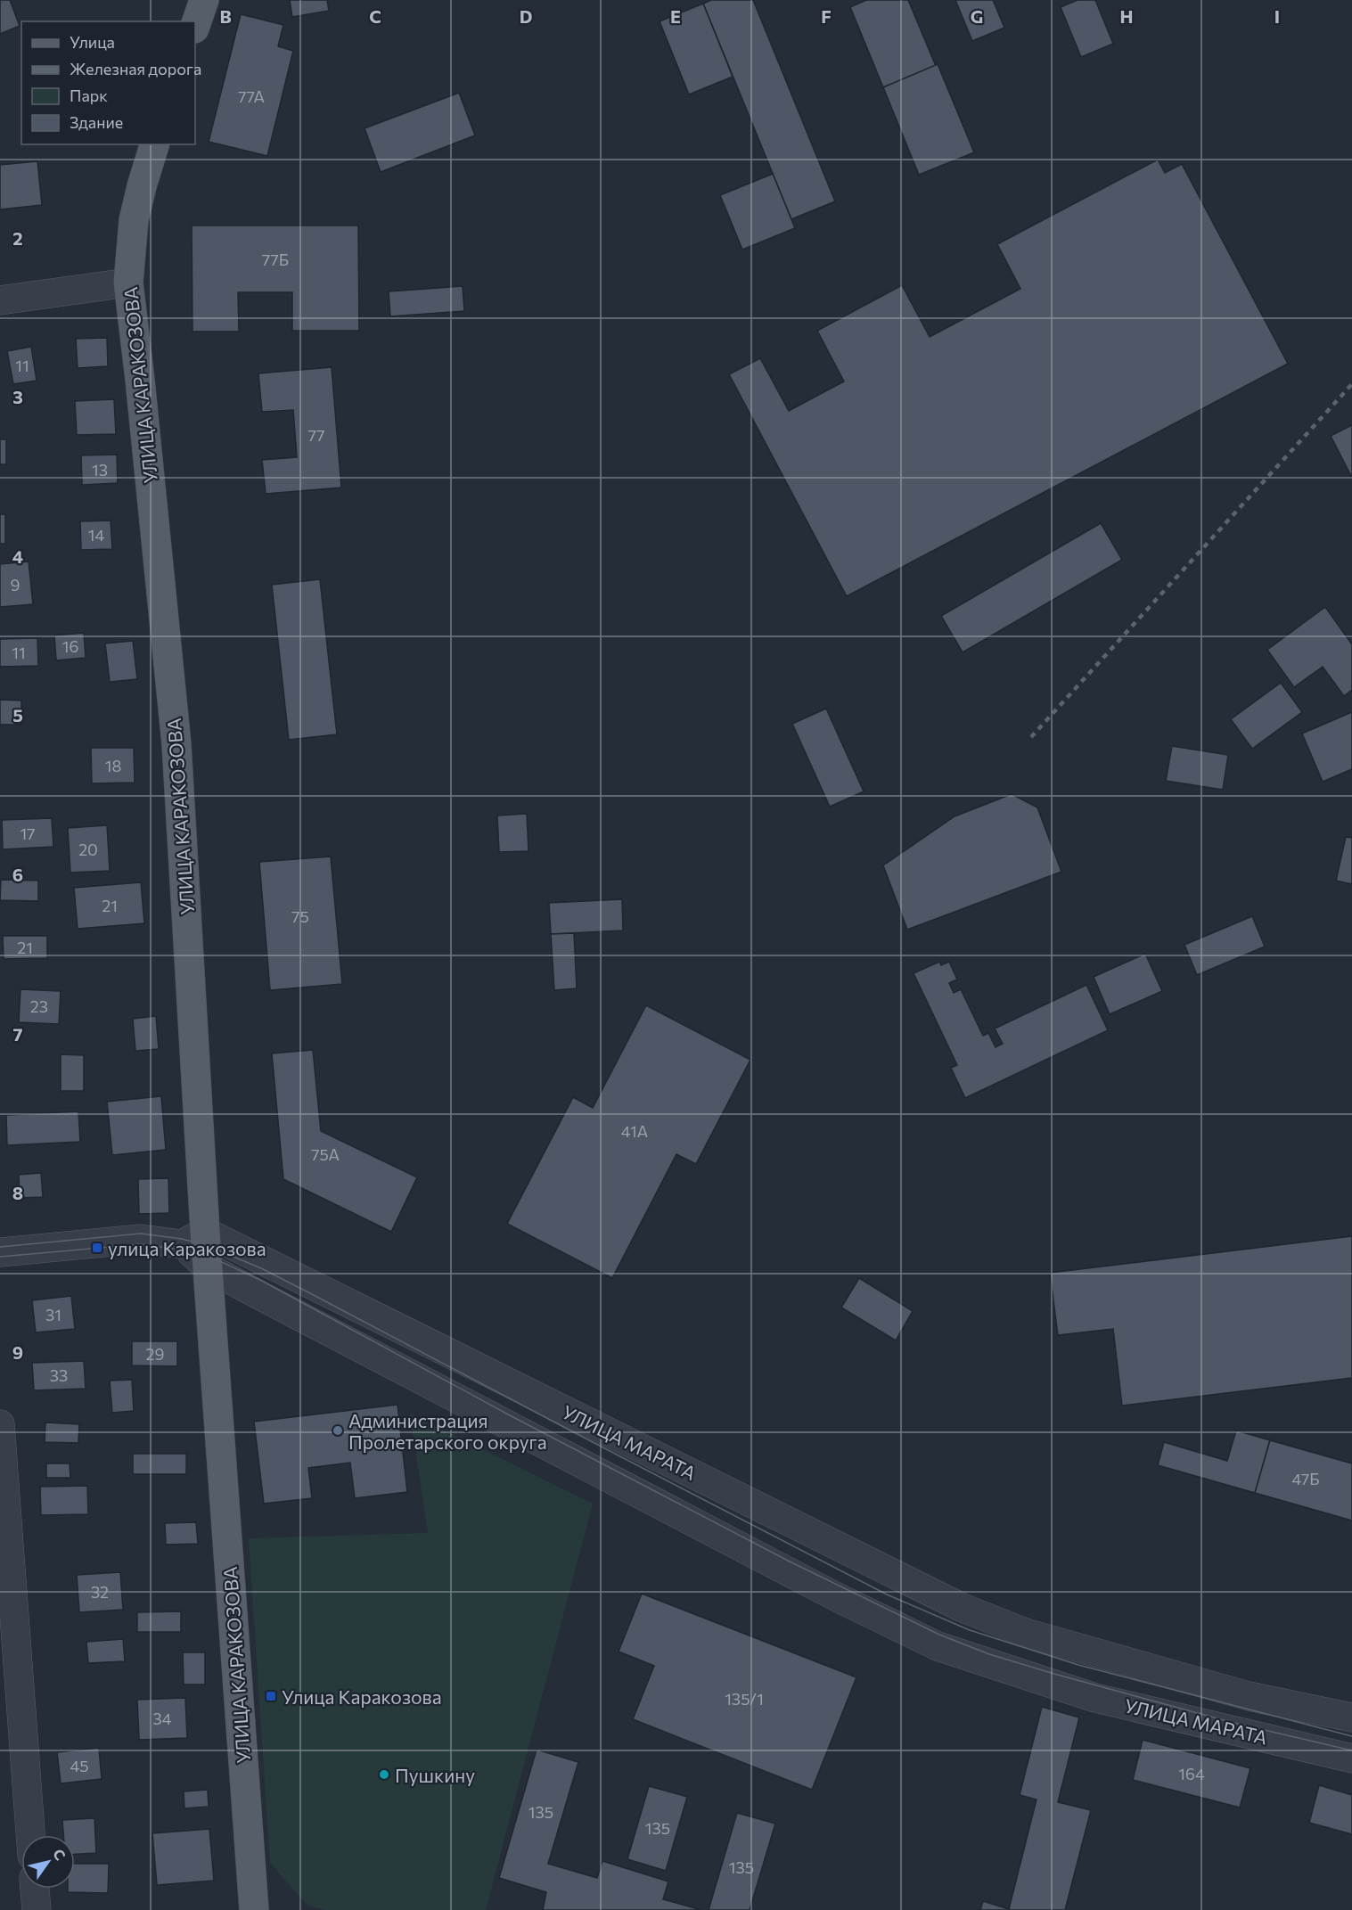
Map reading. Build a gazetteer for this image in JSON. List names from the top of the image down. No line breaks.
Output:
{"streets":{"main road":["УЛИЦА КАРАКОЗОВА"],"street":["УЛИЦА МАРАТА"]},"crossings":[["УЛИЦА КАРАКОЗОВА","УЛИЦА МАРАТА"]],"places":{"transit":["улица Каракозова","Улица Каракозова"],"other":["Администрация Пролетарского округа","Пушкину"]},"house_numbers":["77А","77Б","11","77","13","14","9","16","11","18","17","20","21","75","21","23","41А","75А","31","29","33","47Б","32","135/1","34","45","164","135","135","135"],"legend":["Улица","Железная дорога","Парк","Здание"],"north":"top right","grid":{"columns":["B","C","D","E","F","G","H","I"],"rows":["2","3","4","5","6","7","8","9"]}}
